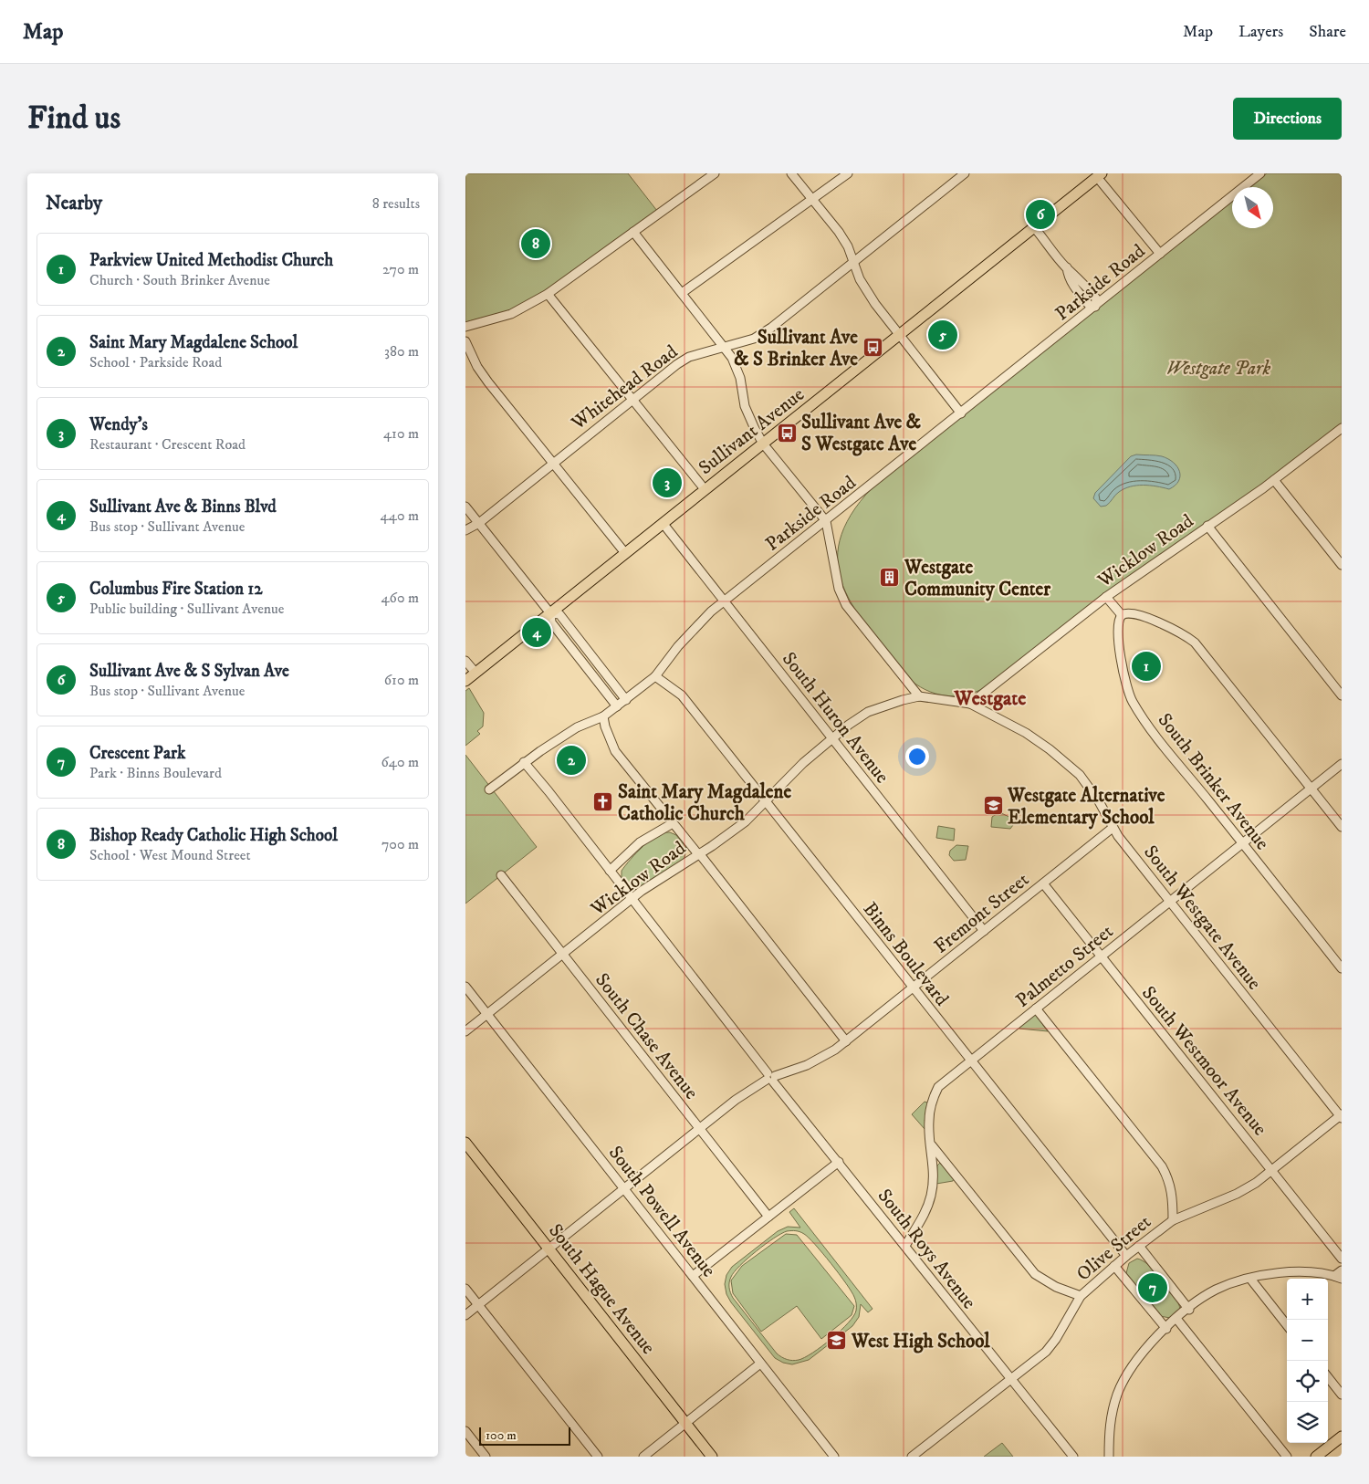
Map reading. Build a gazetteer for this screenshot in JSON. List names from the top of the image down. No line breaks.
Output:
{"streets":{"main road":["Sullivant Avenue","South Hague Avenue"],"street":["Parkside Road","Whitehead Road","Wicklow Road","South Huron Avenue","South Brinker Avenue","Fremont Street","South Westgate Avenue","Binns Boulevard","Palmetto Street","South Chase Avenue","South Westmoor Avenue","South Powell Avenue","Olive Street","South Roys Avenue"]},"crossings":[["Parkside Road","South Huron Avenue"],["Parkside Road","Binns Boulevard"],["Parkside Road","South Roys Avenue"],["Sullivant Avenue","South Huron Avenue"],["Wicklow Road","South Huron Avenue"],["Wicklow Road","South Westgate Avenue"],["Wicklow Road","Binns Boulevard"],["Wicklow Road","South Chase Avenue"],["Wicklow Road","South Powell Avenue"],["Wicklow Road","South Roys Avenue"],["South Huron Avenue","Fremont Street"],["South Brinker Avenue","Palmetto Street"],["Fremont Street","South Westgate Avenue"],["Fremont Street","Binns Boulevard"],["Fremont Street","South Chase Avenue"],["Fremont Street","South Westmoor Avenue"],["Fremont Street","South Powell Avenue"],["Fremont Street","South Roys Avenue"],["Fremont Street","South Hague Avenue"],["South Westgate Avenue","Palmetto Street"],["South Westgate Avenue","Olive Street"],["Binns Boulevard","Palmetto Street"],["Binns Boulevard","Olive Street"],["Palmetto Street","South Westmoor Avenue"],["Palmetto Street","South Roys Avenue"],["South Westmoor Avenue","Olive Street"],["Olive Street","South Roys Avenue"]],"districts":["Westgate"],"parks":["Westgate Park"],"places":{"bus stop":["Sullivant Ave & S Brinker Ave","Sullivant Ave & S Westgate Ave"],"building":["Westgate Community Center"],"church":["Saint Mary Magdalene Catholic Church"],"school or university":["Westgate Alternative Elementary School","West High School"]},"scale_bar":"100 m","north":"bottom right","page":{"header":"Map","nav":["Map","Layers","Share"],"buttons":"Directions","title":"Find us","heading":["Nearby","8 results"],"pins":["6","8","5","3","4","1","2","7"],"list":[{"mark":"1","name":"Parkview United Methodist Church","note":"Church · South Brinker Avenue","value":"270 m"},{"mark":"2","name":"Saint Mary Magdalene School","note":"School · Parkside Road","value":"380 m"},{"mark":"3","name":"Wendy’s","note":"Restaurant · Crescent Road","value":"410 m"},{"mark":"4","name":"Sullivant Ave & Binns Blvd","note":"Bus stop · Sullivant Avenue","value":"440 m"},{"mark":"5","name":"Columbus Fire Station 12","note":"Public building · Sullivant Avenue","value":"460 m"},{"mark":"6","name":"Sullivant Ave & S Sylvan Ave","note":"Bus stop · Sullivant Avenue","value":"610 m"},{"mark":"7","name":"Crescent Park","note":"Park · Binns Boulevard","value":"640 m"},{"mark":"8","name":"Bishop Ready Catholic High School","note":"School · West Mound Street","value":"700 m"}],"map_buttons":["+","−"],"scale":"100 m"}}
